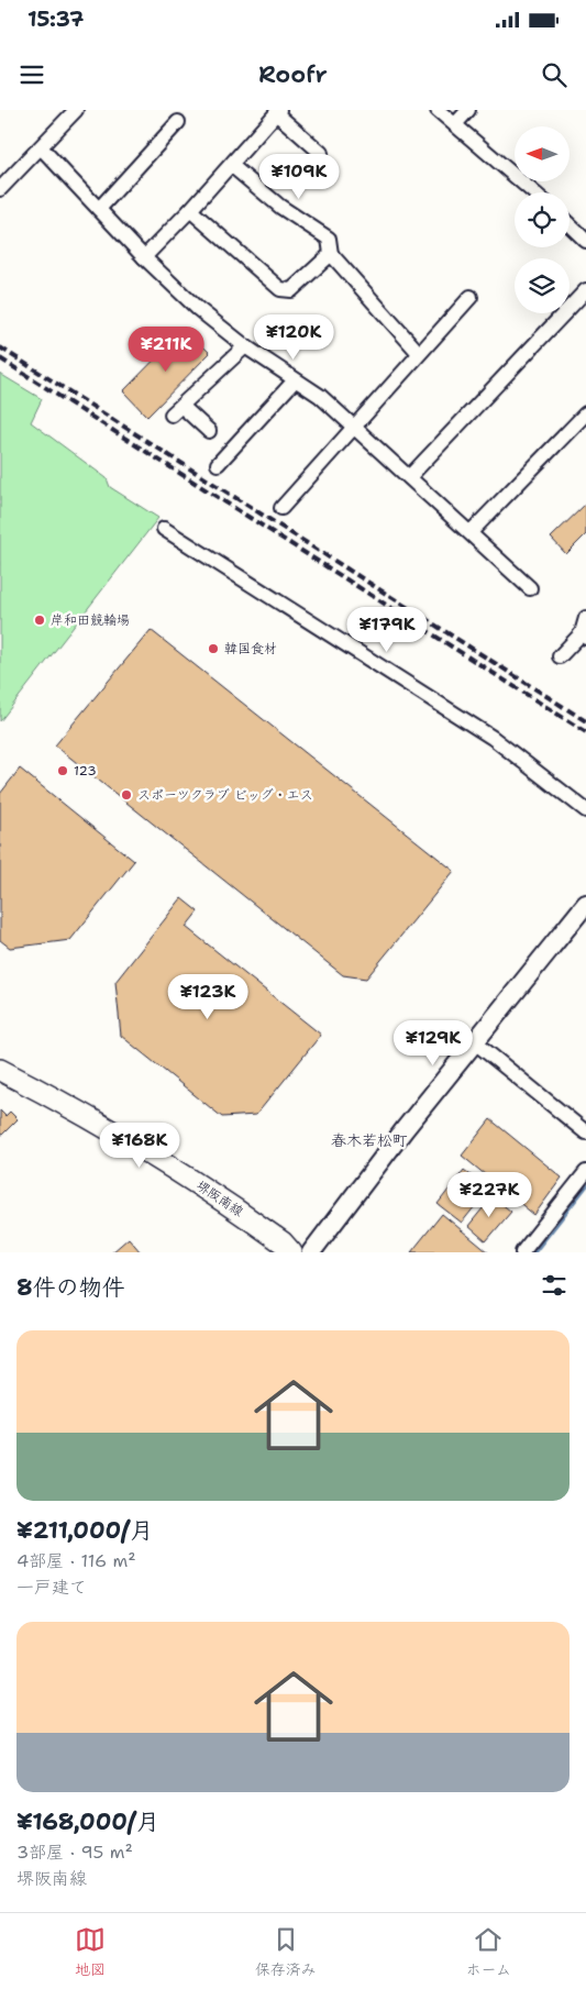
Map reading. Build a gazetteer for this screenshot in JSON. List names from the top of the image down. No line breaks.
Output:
{"streets":{"main road":["堺阪南線"]},"districts":["春木若松町"],"places":["岸和田競輪場","韓国食材","123","スポーツクラブ ビッグ・エス"],"north":"left","page":{"status":"15:37","header":"Roofr","price":["¥109K","¥120K","¥211K","¥179K","¥123K","¥129K","¥168K","¥227K"],"heading":"8件の物件","list":[{"name":"¥211,000/月","note":"4部屋 · 116 m² · 一戸建て"},{"name":"¥168,000/月","note":"3部屋 · 95 m² · 堺阪南線"}],"tabs":["地図","保存済み","ホーム"]}}
